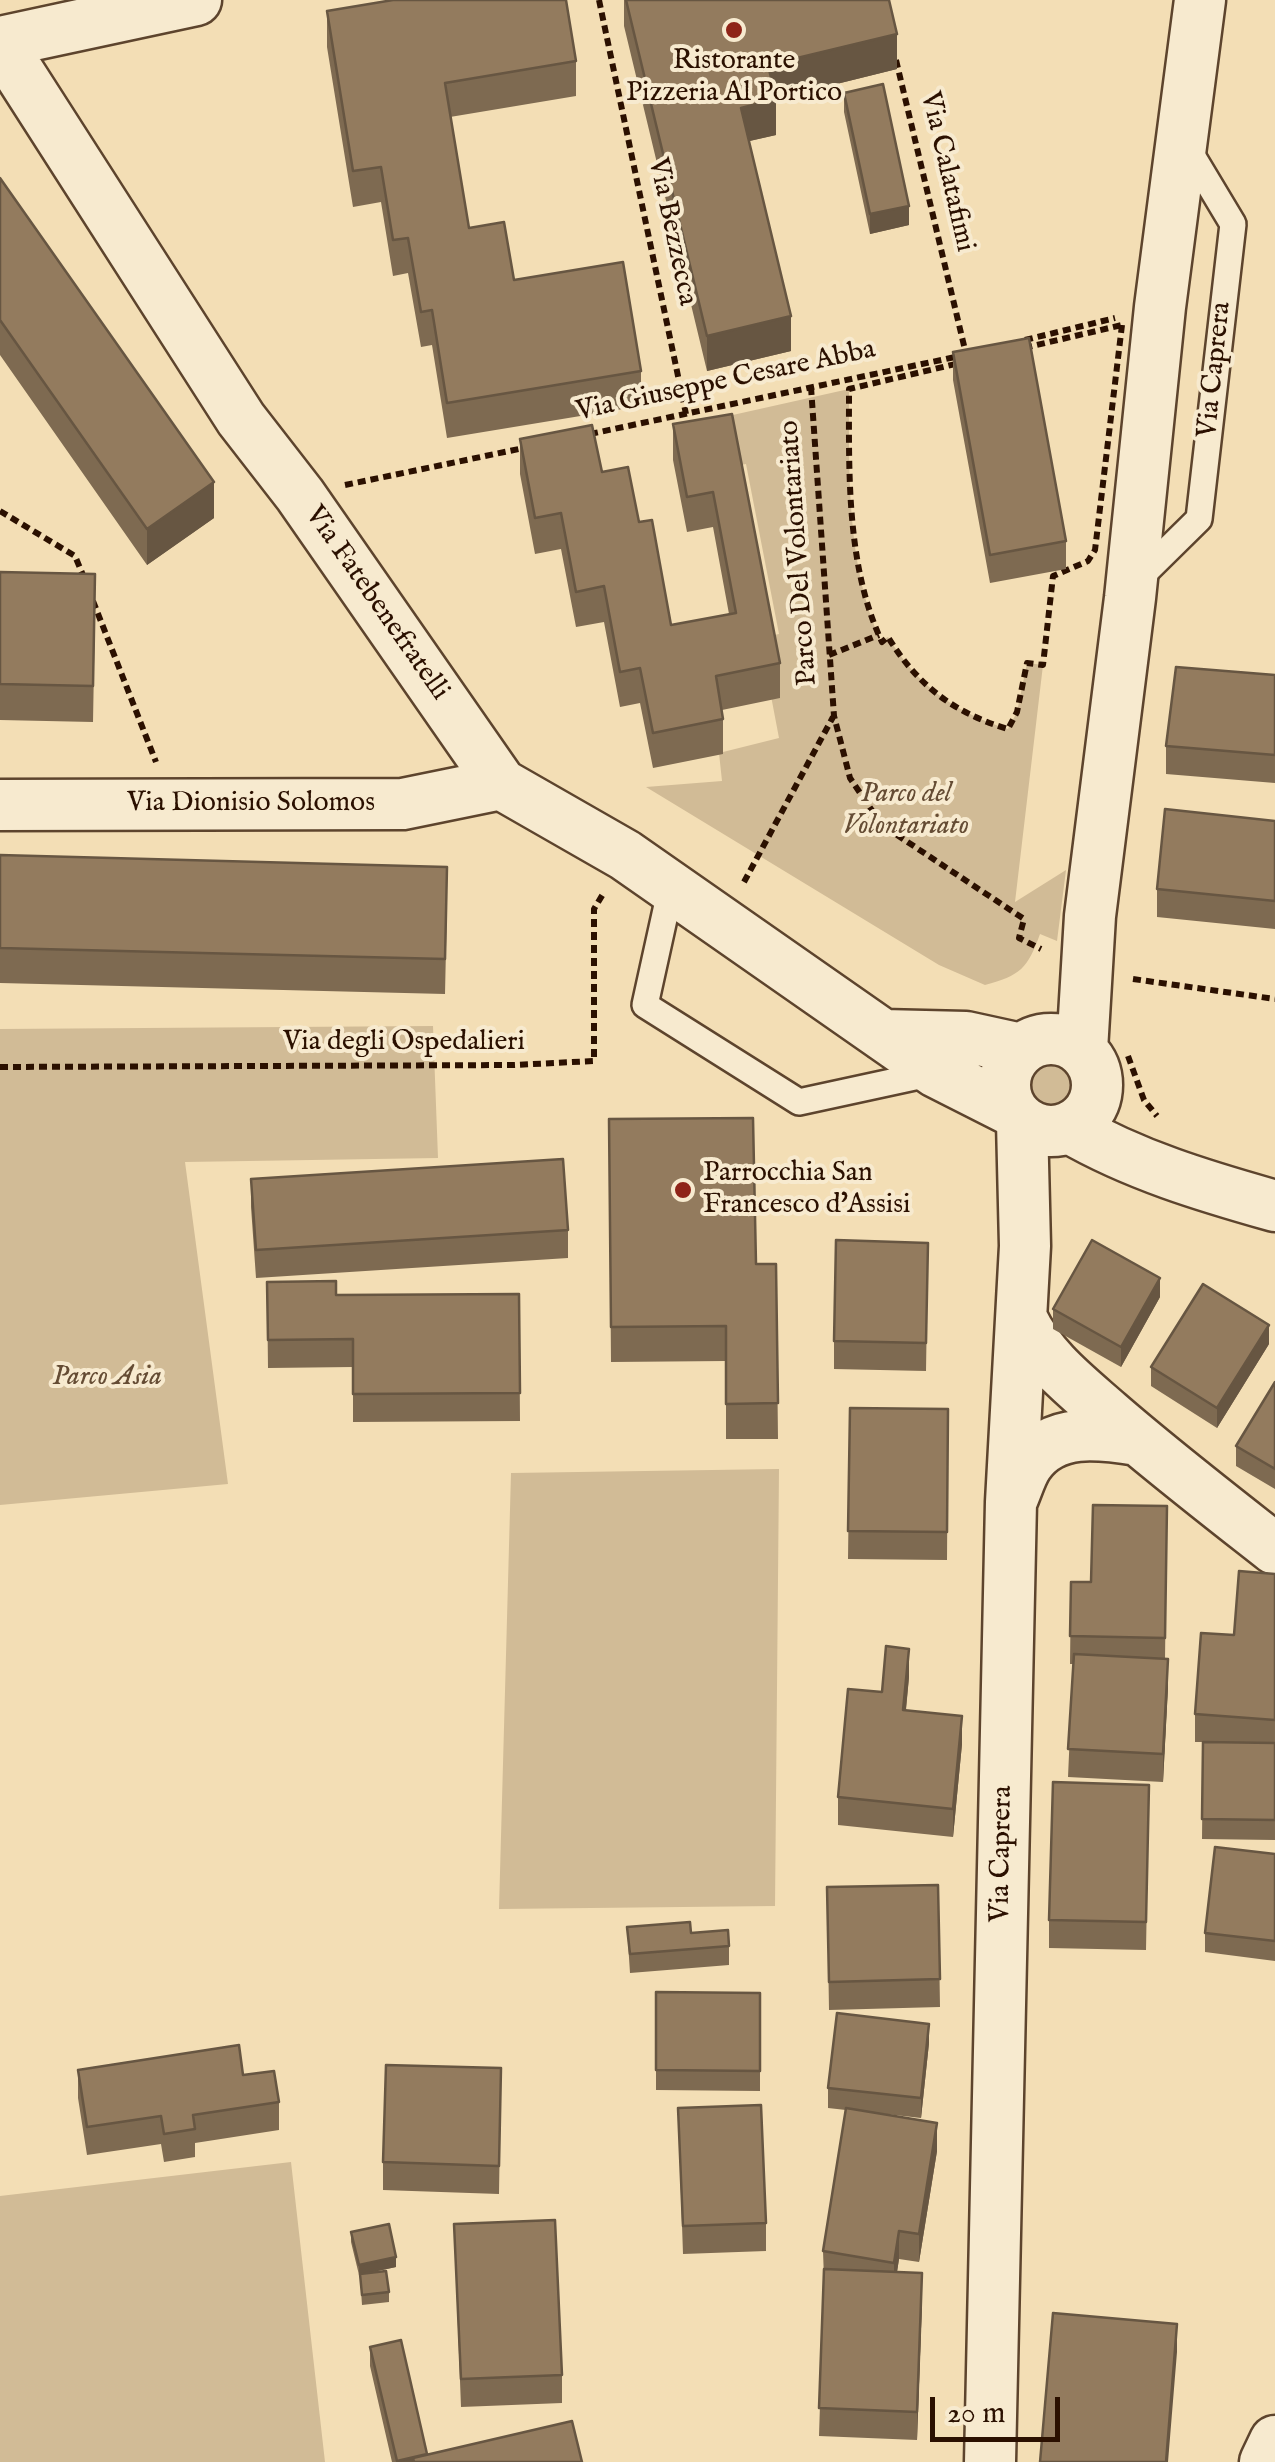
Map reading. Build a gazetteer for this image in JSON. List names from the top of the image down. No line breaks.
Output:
{"streets":{"street":["Via Caprera","Via Fatebenefratelli","Via Dionisio Solomos"],"path":["Via Calatafimi","Via Bezzecca","Via Giuseppe Cesare Abba","Parco Del Volontariato","Via degli Ospedalieri"]},"crossings":[["Via Calatafimi","Via Giuseppe Cesare Abba"],["Via Bezzecca","Via Giuseppe Cesare Abba"],["Via Caprera","Via Fatebenefratelli"],["Via Giuseppe Cesare Abba","Parco Del Volontariato"],["Parco Del Volontariato","Via Fatebenefratelli"],["Via Fatebenefratelli","Via Dionisio Solomos"],["Via Fatebenefratelli","Via degli Ospedalieri"]],"parks":["Parco del Volontariato","Parco Asia"],"places":["Ristorante Pizzeria Al Portico","Parrocchia San Francesco d'Assisi"],"scale_bar":"20 m"}
